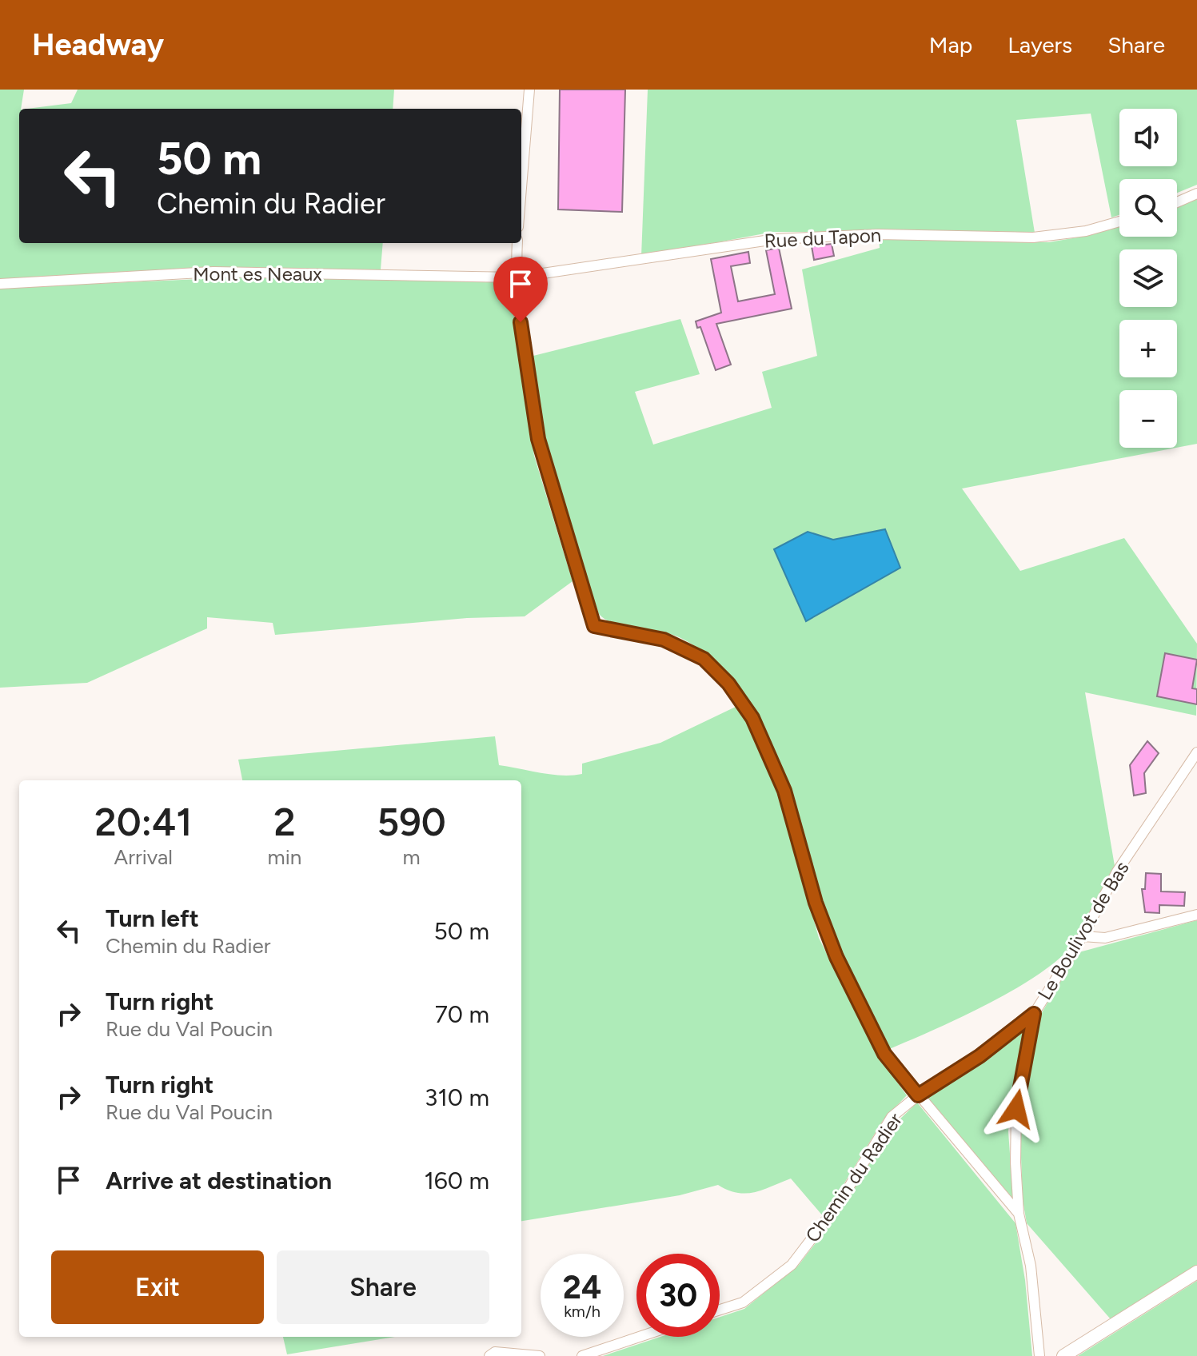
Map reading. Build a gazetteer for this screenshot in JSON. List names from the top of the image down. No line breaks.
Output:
{"streets":{"street":["Rue du Tapon","Mont es Neaux","Le Boulivot de Bas","Chemin du Radier"]},"crossings":[["Rue du Tapon","Mont es Neaux"],["Le Boulivot de Bas","Chemin du Radier"]],"page":{"header":"Headway","nav":["Map","Layers","Share"],"map_buttons":["+","−"],"turn":["50 m","Chemin du Radier"],"eta":["20:41","Arrival","2","min","590","m"],"list":[{"name":"Turn left","note":"Chemin du Radier","value":"50 m"},{"name":"Turn right","note":"Rue du Val Poucin","value":"70 m"},{"name":"Turn right","note":"Rue du Val Poucin","value":"310 m"},{"name":"Arrive at destination","value":"160 m"}],"buttons":["Exit","Share"],"speed":"24 km/h","limit":"30"}}
